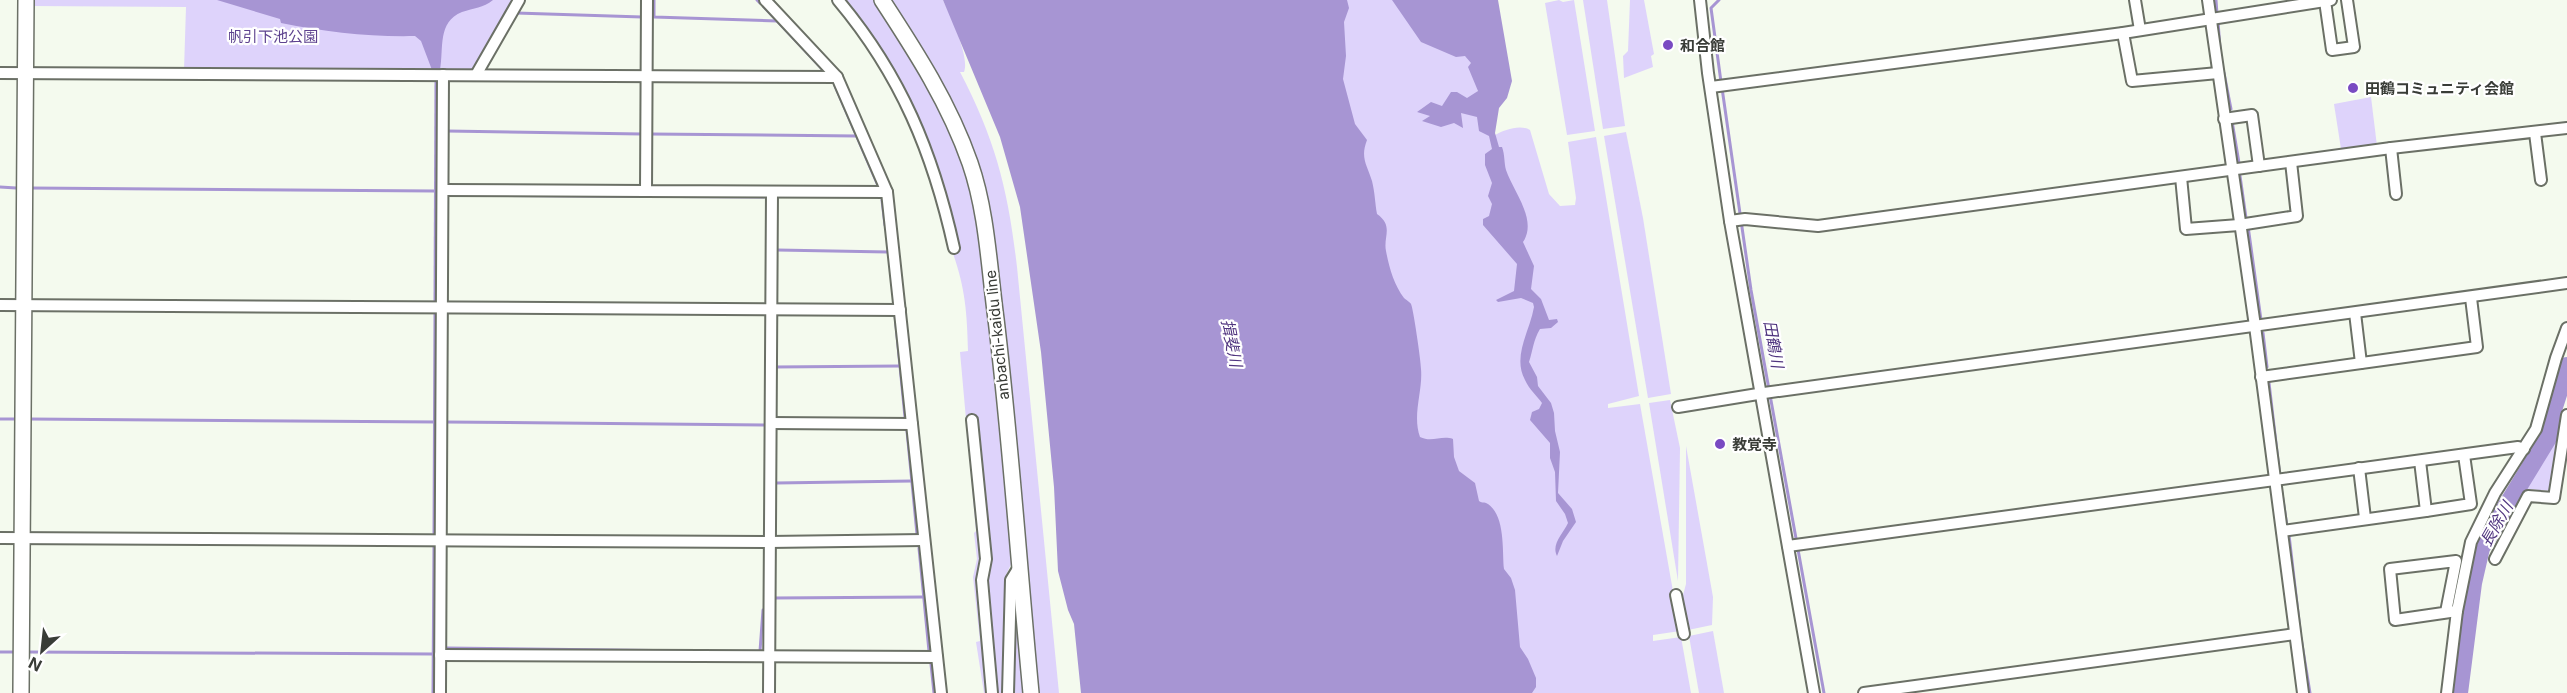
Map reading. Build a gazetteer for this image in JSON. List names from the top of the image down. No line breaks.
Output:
{"streets":{"main road":["anbachi-kaidu line"]},"water":["揖斐川","田鶴川","長除川"],"parks":["帆引下池公園"],"places":["和合館","田鶴コミュニティ会館","教覚寺"],"north":"bottom left"}
